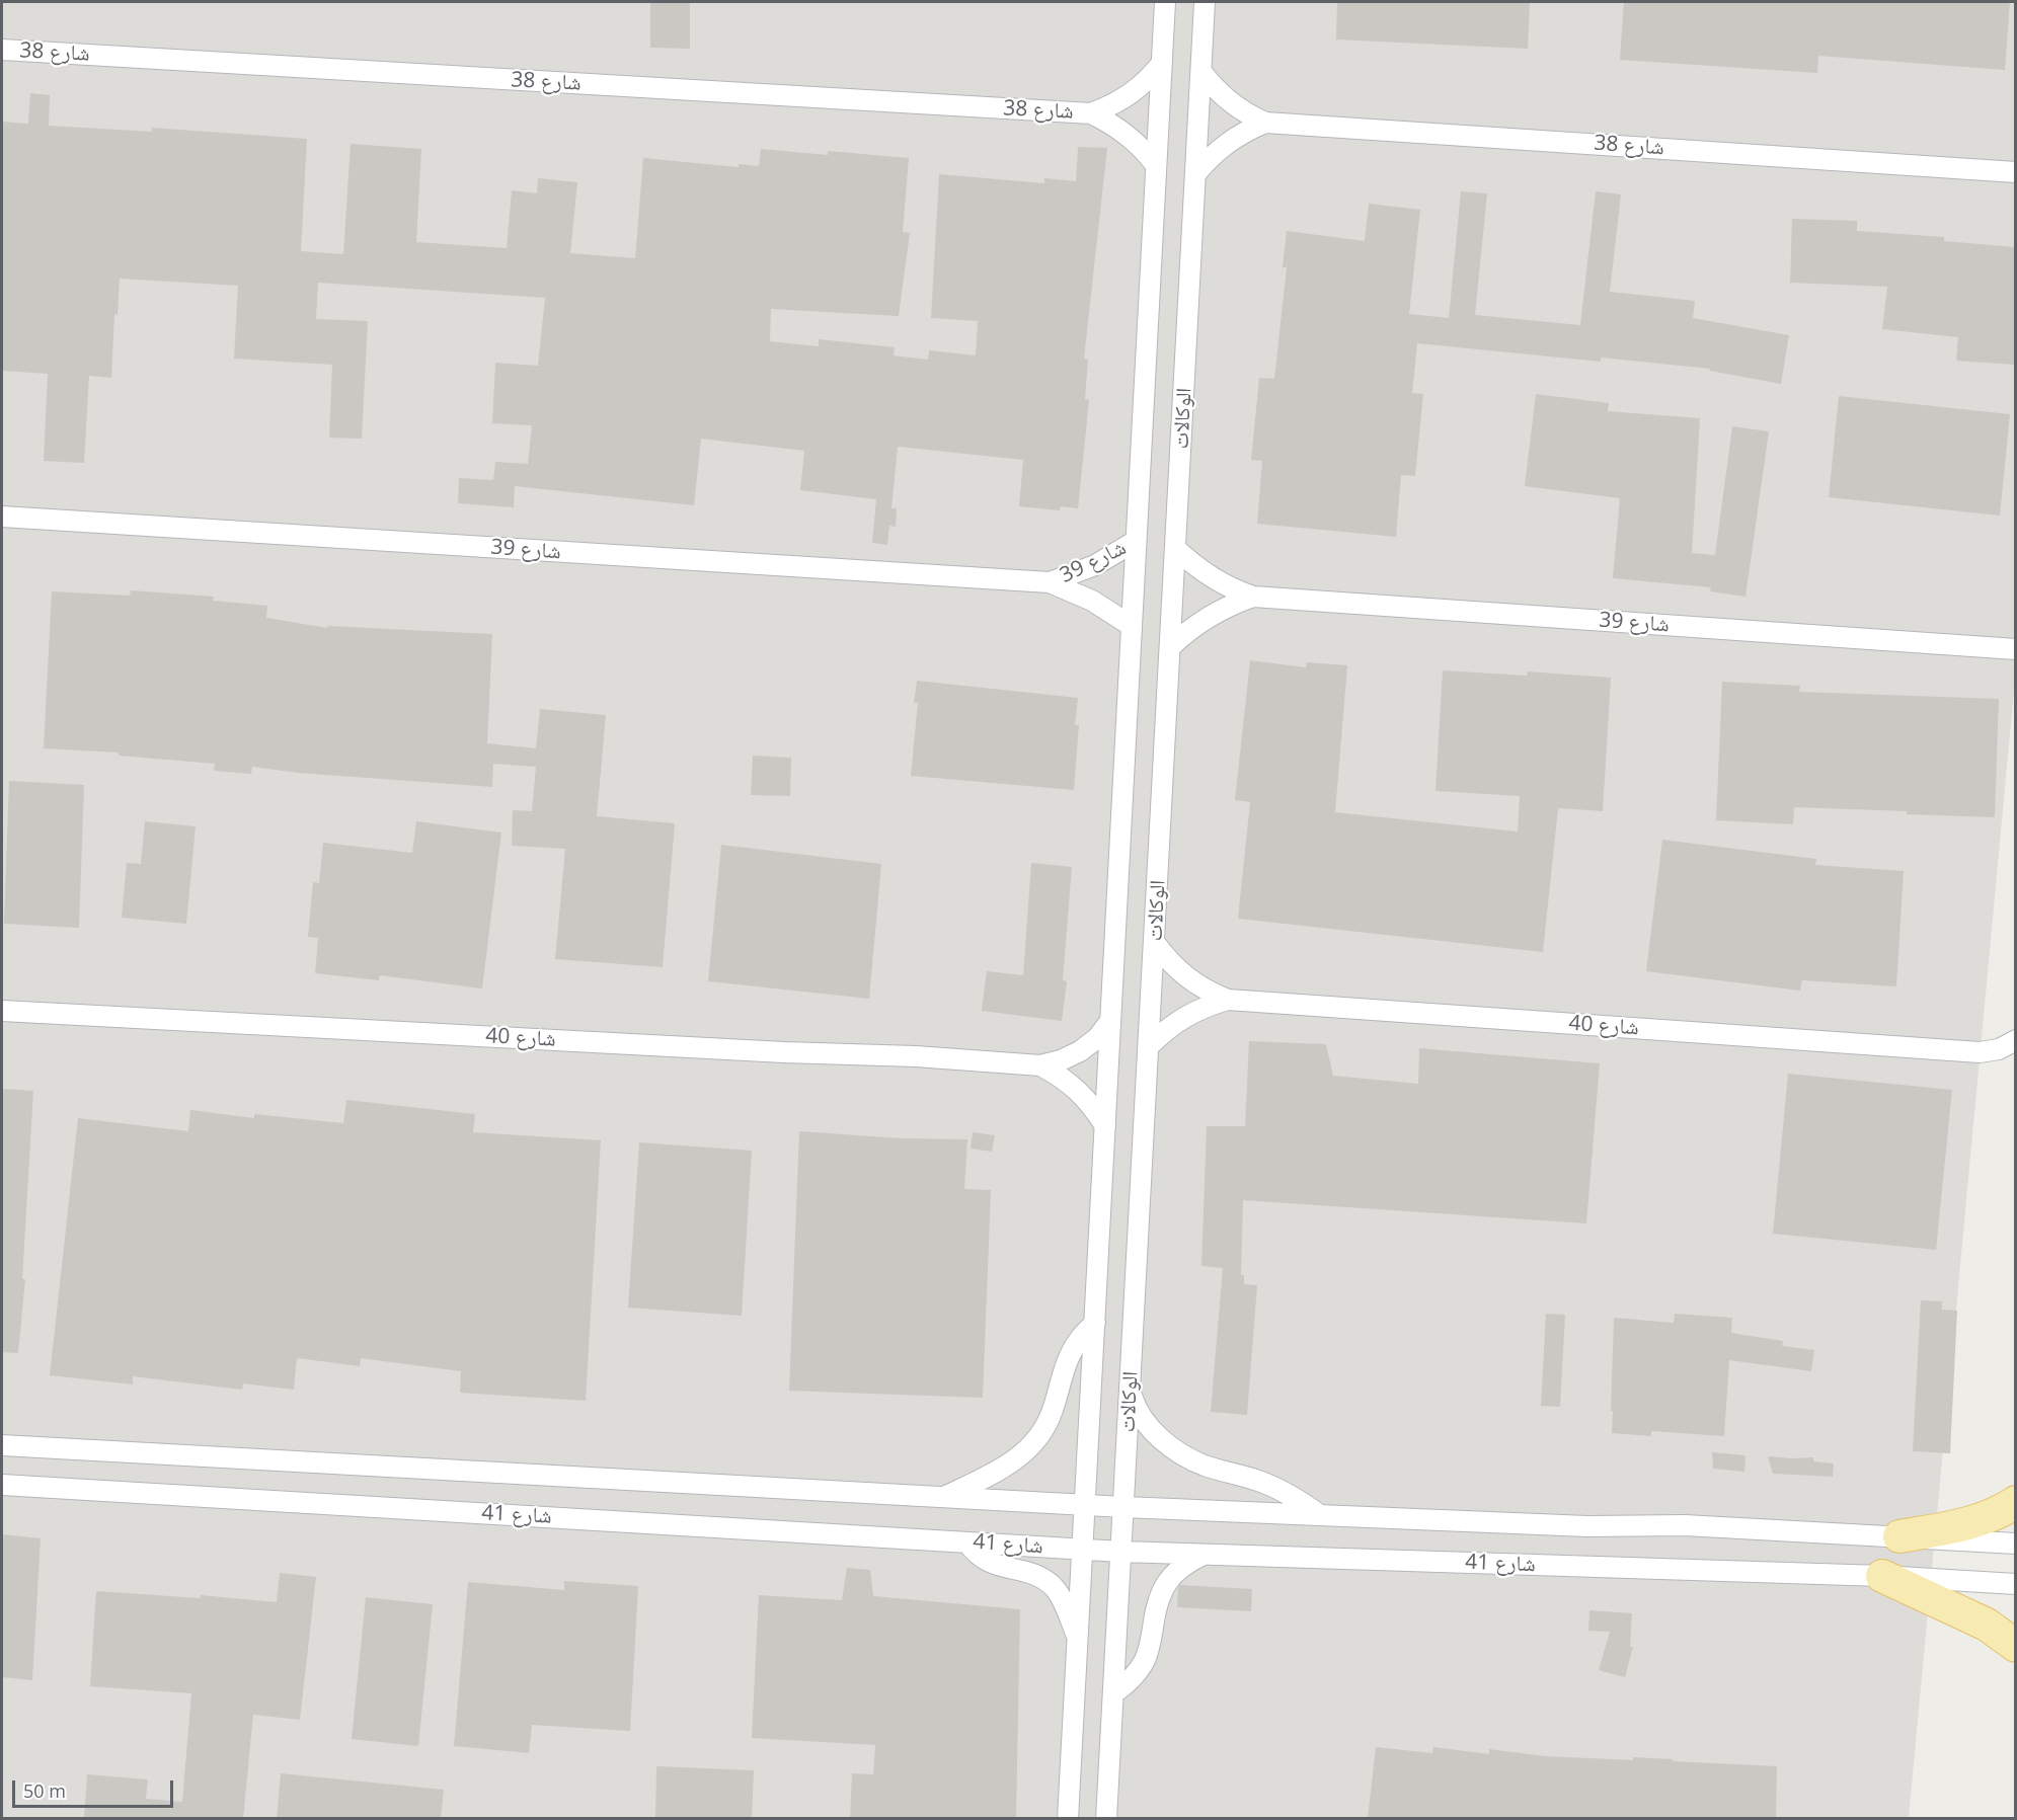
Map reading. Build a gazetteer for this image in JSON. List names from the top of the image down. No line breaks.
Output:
{"streets":{"street":["شارع 38","الوكالات","شارع 39","شارع 40","شارع 41"]},"crossings":[["شارع 38","الوكالات"],["الوكالات","شارع 39"],["الوكالات","شارع 40"],["الوكالات","شارع 41"]],"scale_bar":"50 m"}
